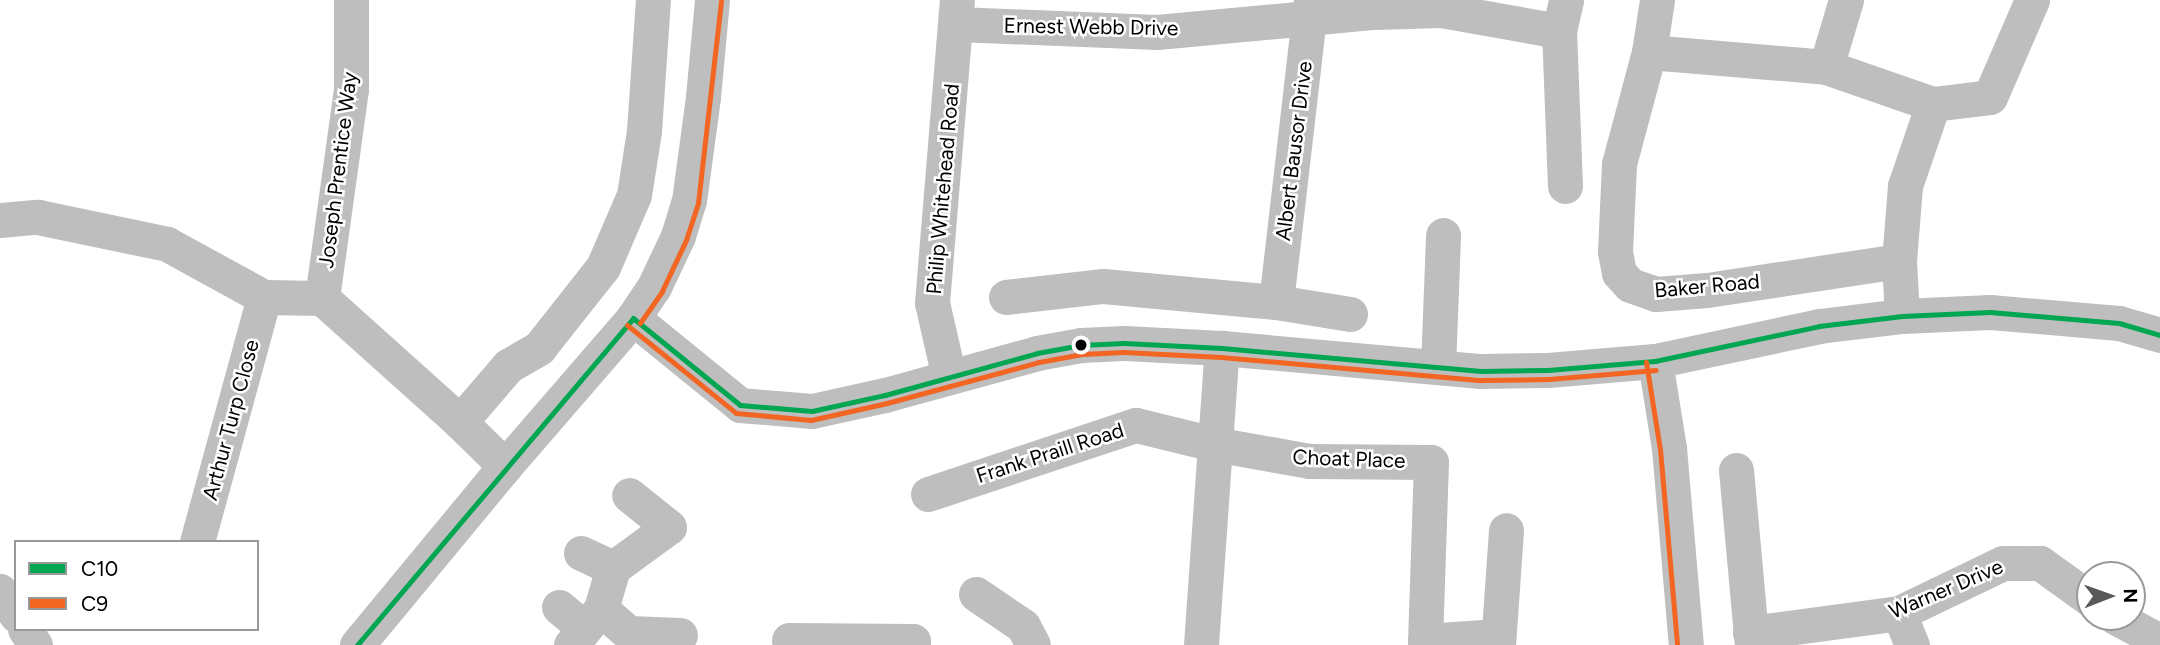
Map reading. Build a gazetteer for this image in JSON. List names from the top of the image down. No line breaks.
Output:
{"streets":{"street":["Ernest Webb Drive","Albert Bausor Drive","Joseph Prentice Way","Philip Whitehead Road","Baker Road","Arthur Turp Close","Frank Praill Road","Choat Place","Warner Drive"]},"crossings":[["Ernest Webb Drive","Albert Bausor Drive"],["Ernest Webb Drive","Philip Whitehead Road"],["Joseph Prentice Way","Arthur Turp Close"],["Frank Praill Road","Choat Place"]],"lines":["transit line C9","transit line C10"],"legend":["C10","C9"],"north":"right"}
